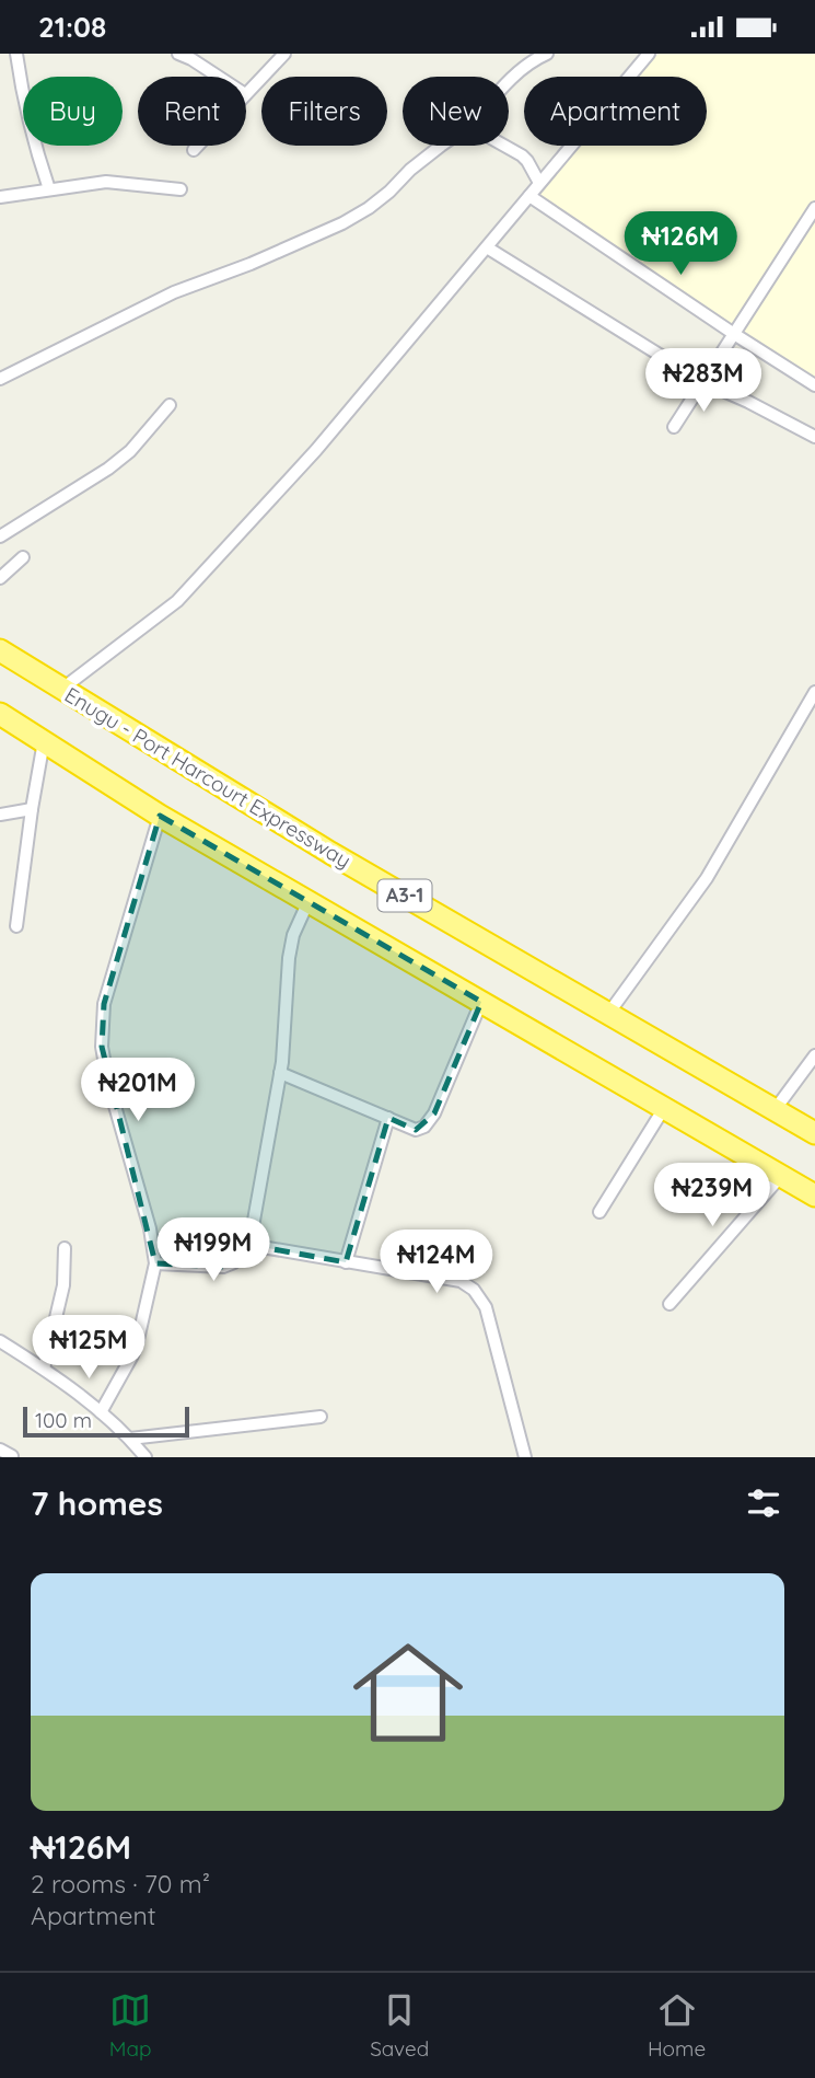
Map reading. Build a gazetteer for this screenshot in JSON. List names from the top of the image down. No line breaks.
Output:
{"streets":{"highway":["Enugu - Port Harcourt Expressway","A3-1"]},"scale_bar":"100 m","page":{"status":"21:08","chip":["Buy","Rent","Filters","New","Apartment"],"price":["₦126M","₦283M","₦201M","₦239M","₦199M","₦124M","₦125M"],"scale":"100 m","heading":"7 homes","list":[{"name":"₦126M","note":"2 rooms · 70 m² · Apartment"}],"tabs":["Map","Saved","Home"]}}
